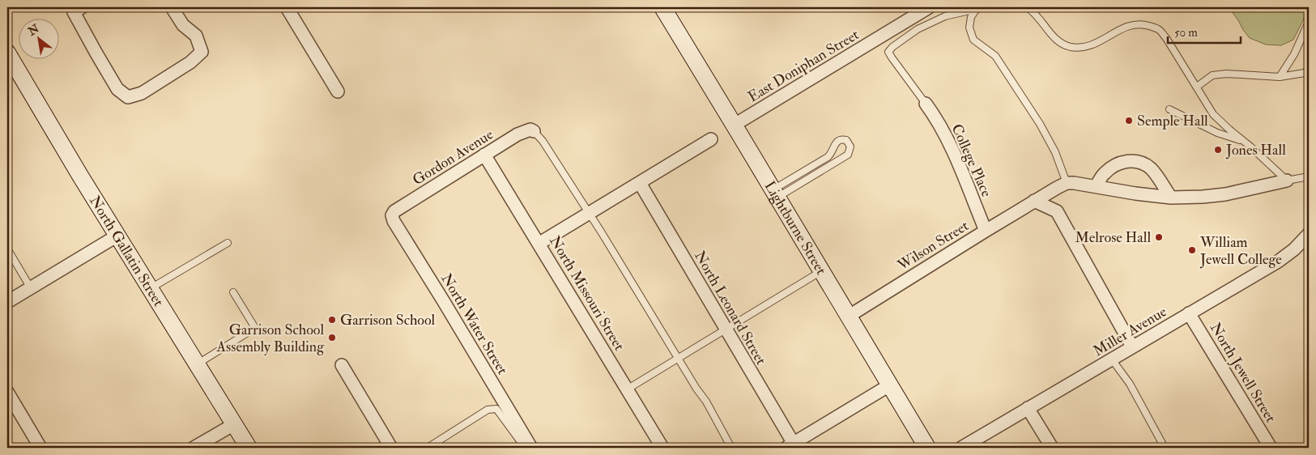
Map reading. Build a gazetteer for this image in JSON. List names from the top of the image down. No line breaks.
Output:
{"streets":{"main road":["Lightburne Street","North Gallatin Street"],"street":["East Doniphan Street","Gordon Avenue","College Place","Wilson Street","North Missouri Street","North Leonard Street","North Water Street","Miller Avenue","North Jewell Street"]},"crossings":[["East Doniphan Street","Lightburne Street"],["Gordon Avenue","North Missouri Street"],["Gordon Avenue","North Water Street"],["College Place","Wilson Street"],["Lightburne Street","Wilson Street"],["Miller Avenue","North Jewell Street"]],"places":["Semple Hall","Jones Hall","Melrose Hall","William Jewell College","Garrison School","Garrison School Assembly Building"],"scale_bar":"50 m","north":"top left"}
